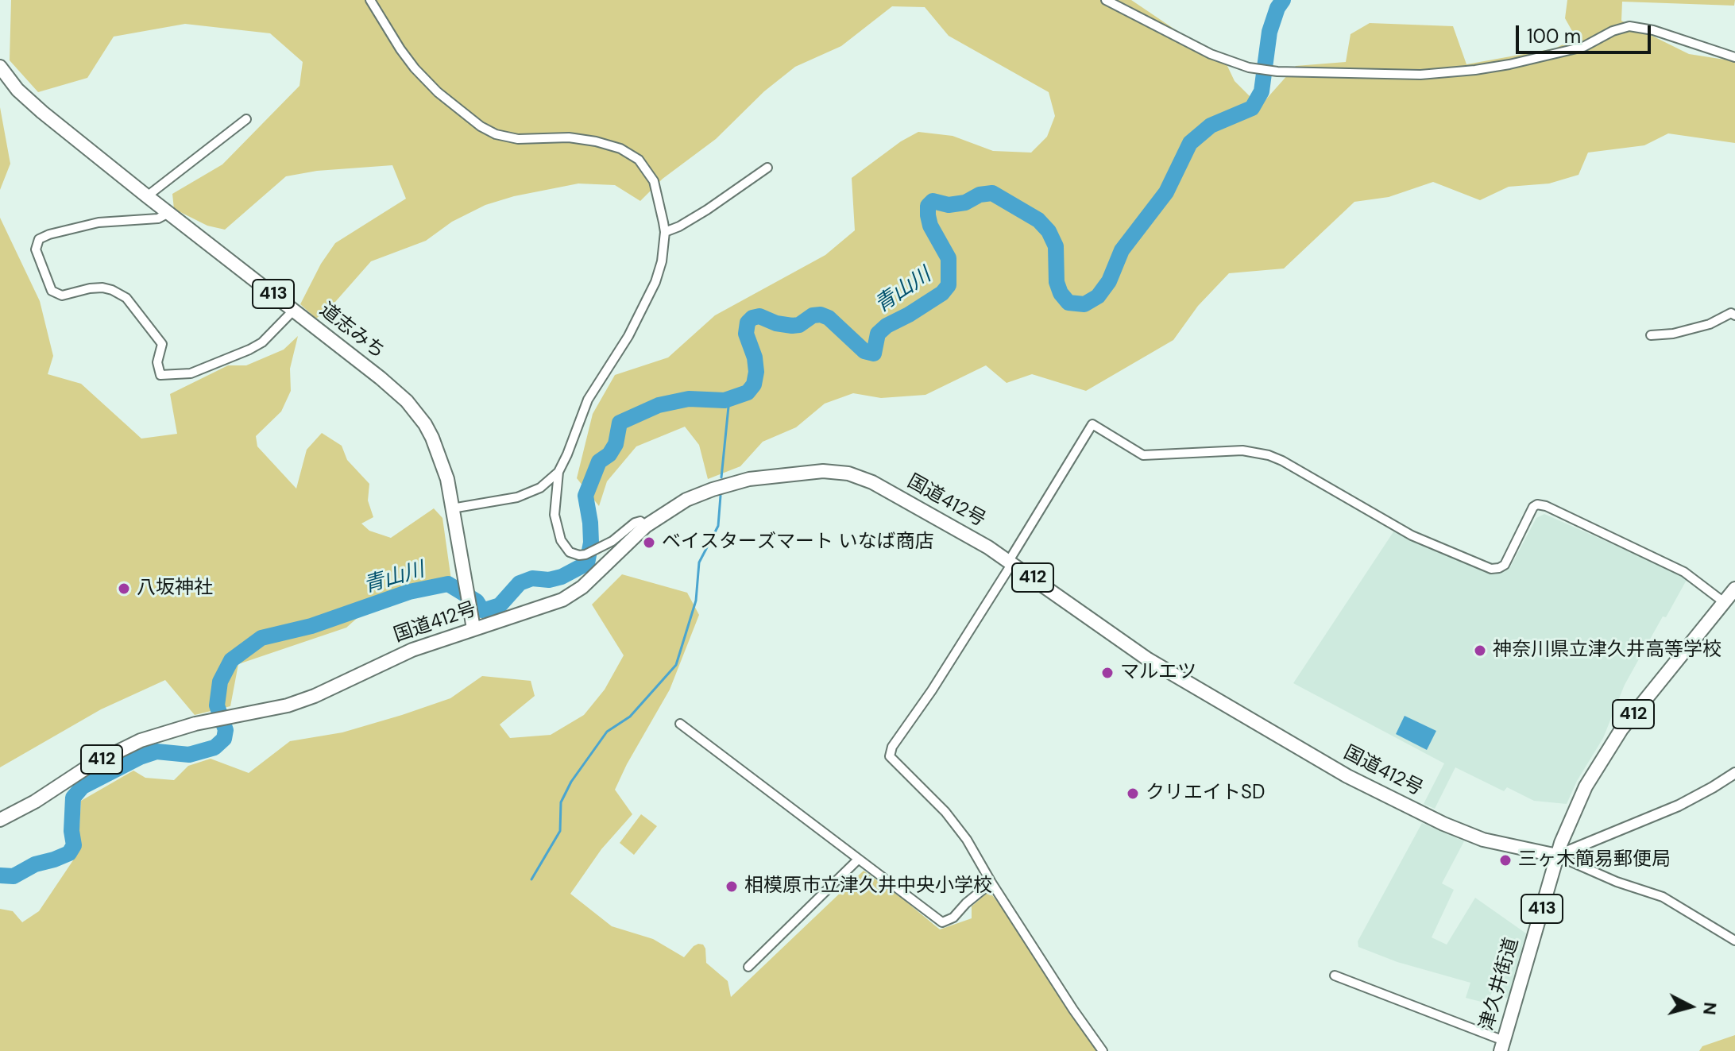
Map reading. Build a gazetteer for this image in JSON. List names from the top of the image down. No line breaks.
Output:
{"streets":{"highway":["413","道志みち","国道412号","412","津久井街道"]},"crossings":[["道志みち","国道412号"],["国道412号","412"],["国道412号","津久井街道"],["412","津久井街道"]],"water":["青山川"],"places":["ベイスターズマート いなば商店","八坂神社","神奈川県立津久井高等学校","マルエツ","クリエイトSD","三ヶ木簡易郵便局","相模原市立津久井中央小学校"],"scale_bar":"100 m","north":"right"}
